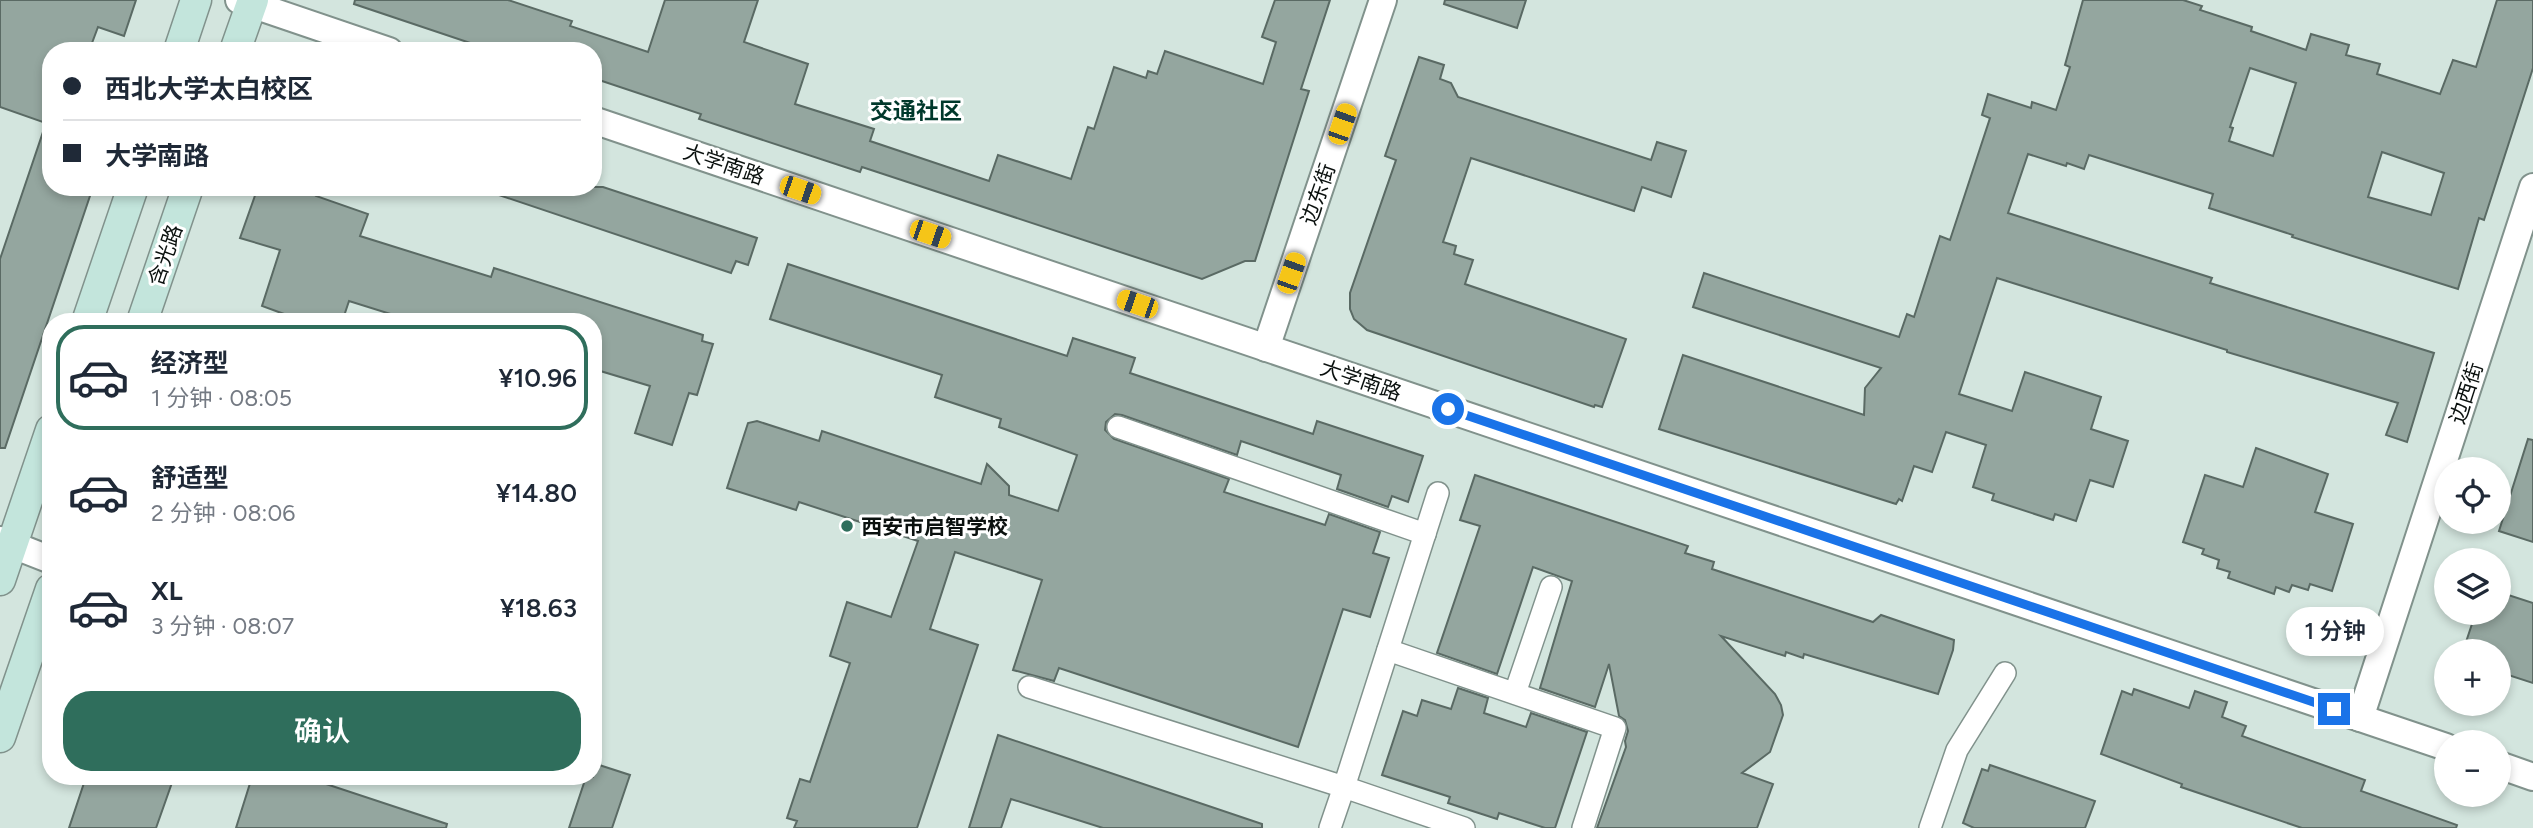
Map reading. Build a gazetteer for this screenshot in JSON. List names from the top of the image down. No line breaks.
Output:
{"streets":{"main road":["含光路"],"street":["大学南路","边东街","边西街"]},"crossings":[["大学南路","边东街"],["大学南路","边西街"]],"districts":["交通社区"],"places":["西安市启智学校"],"page":{"banner":["西北大学太白校区","大学南路"],"list":[{"name":"经济型","note":"1 分钟 · 08:05","value":"¥10.96"},{"name":"舒适型","note":"2 分钟 · 08:06","value":"¥14.80"},{"name":"XL","note":"3 分钟 · 08:07","value":"¥18.63"}],"map_buttons":["+","−"],"bubble":"1 分钟","buttons":"确认"}}
